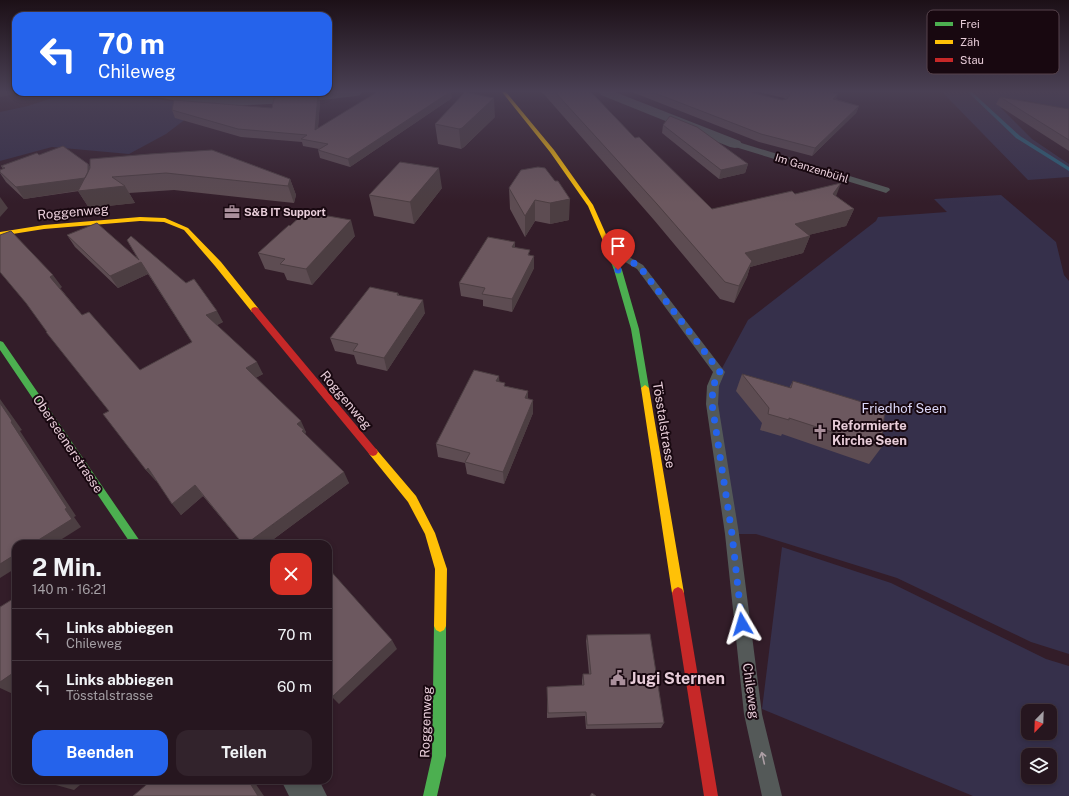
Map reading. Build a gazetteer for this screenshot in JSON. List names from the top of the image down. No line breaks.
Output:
{"streets":{"street":["Im Ganzenbühl","Roggenweg","Tösstalstrasse","Oberseenerstrasse"],"lane":["Chileweg"]},"crossings":[["Tösstalstrasse","Chileweg"]],"one_way":["Chileweg"],"parks":["Friedhof Seen"],"places":{"office":["S&B IT Support"],"church":["Reformierte Kirche Seen"],"public building":["Jugi Sternen"]},"legend":["Frei","Zäh","Stau"],"north":"bottom left","page":{"turn":["70 m","Chileweg"],"heading":["2 Min.","140 m · 16:21"],"list":[{"name":"Links abbiegen","note":"Chileweg","value":"70 m"},{"name":"Links abbiegen","note":"Tösstalstrasse","value":"60 m"}],"buttons":["Beenden","Teilen"]}}
